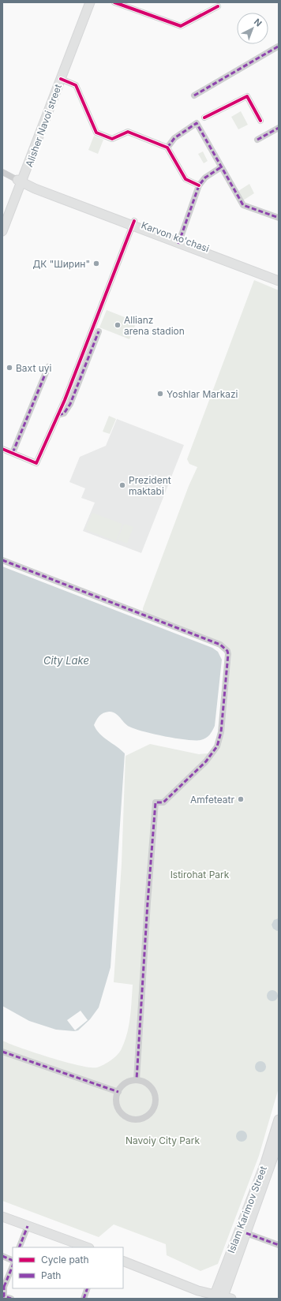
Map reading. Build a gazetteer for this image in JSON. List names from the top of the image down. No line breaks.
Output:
{"streets":{"main road":["Alisher Navoi street","Karvon ko'chasi","Islam Karimov Street"]},"crossings":[["Alisher Navoi street","Karvon ko'chasi"]],"water":["City Lake"],"parks":["Istirohat Park","Navoiy City Park"],"places":["ДК \"Ширин\"","Allianz arena stadion","Baxt uyi","Yoshlar Markazi","Prezident maktabi","Amfeteatr"],"legend":["Cycle path","Path"],"north":"top right"}
